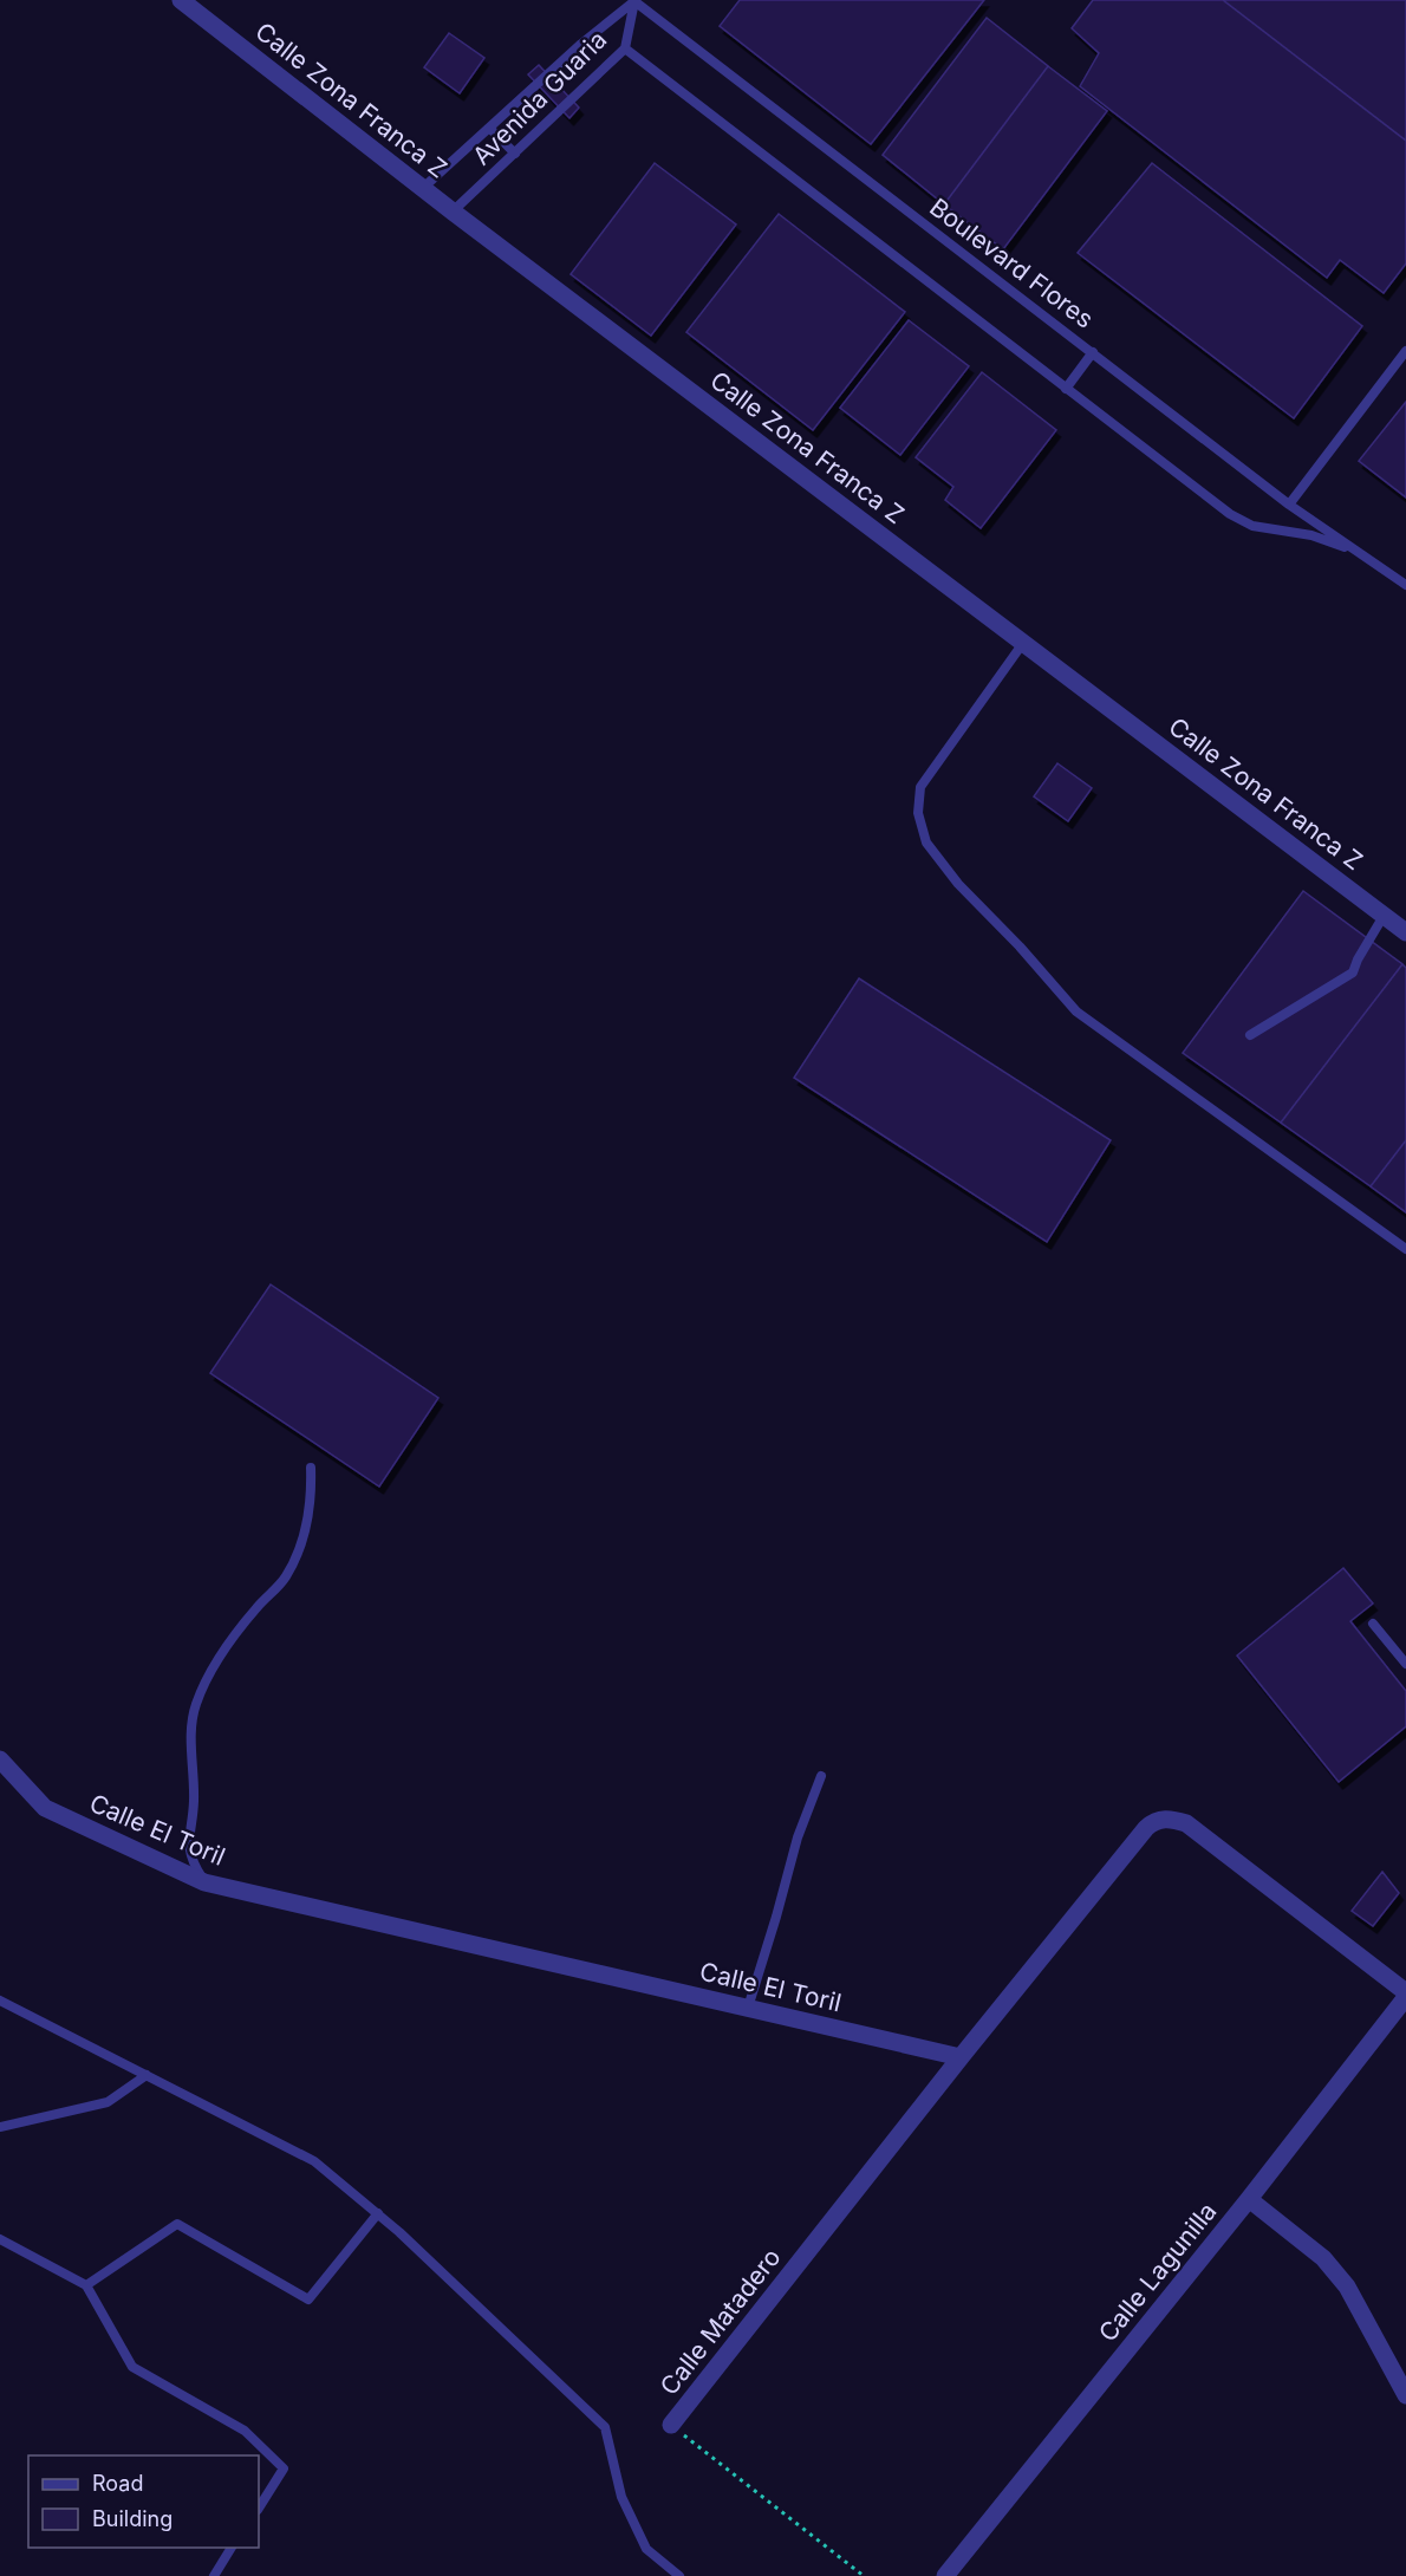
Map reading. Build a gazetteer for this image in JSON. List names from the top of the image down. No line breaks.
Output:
{"streets":{"street":["Calle Zona Franca Z","Calle El Toril","Calle Lagunilla","Calle Matadero"],"lane":["Avenida Guaria","Boulevard Flores"]},"crossings":[["Avenida Guaria","Calle Zona Franca Z"],["Avenida Guaria","Boulevard Flores"],["Calle El Toril","Calle Matadero"]],"legend":["Road","Building"]}
